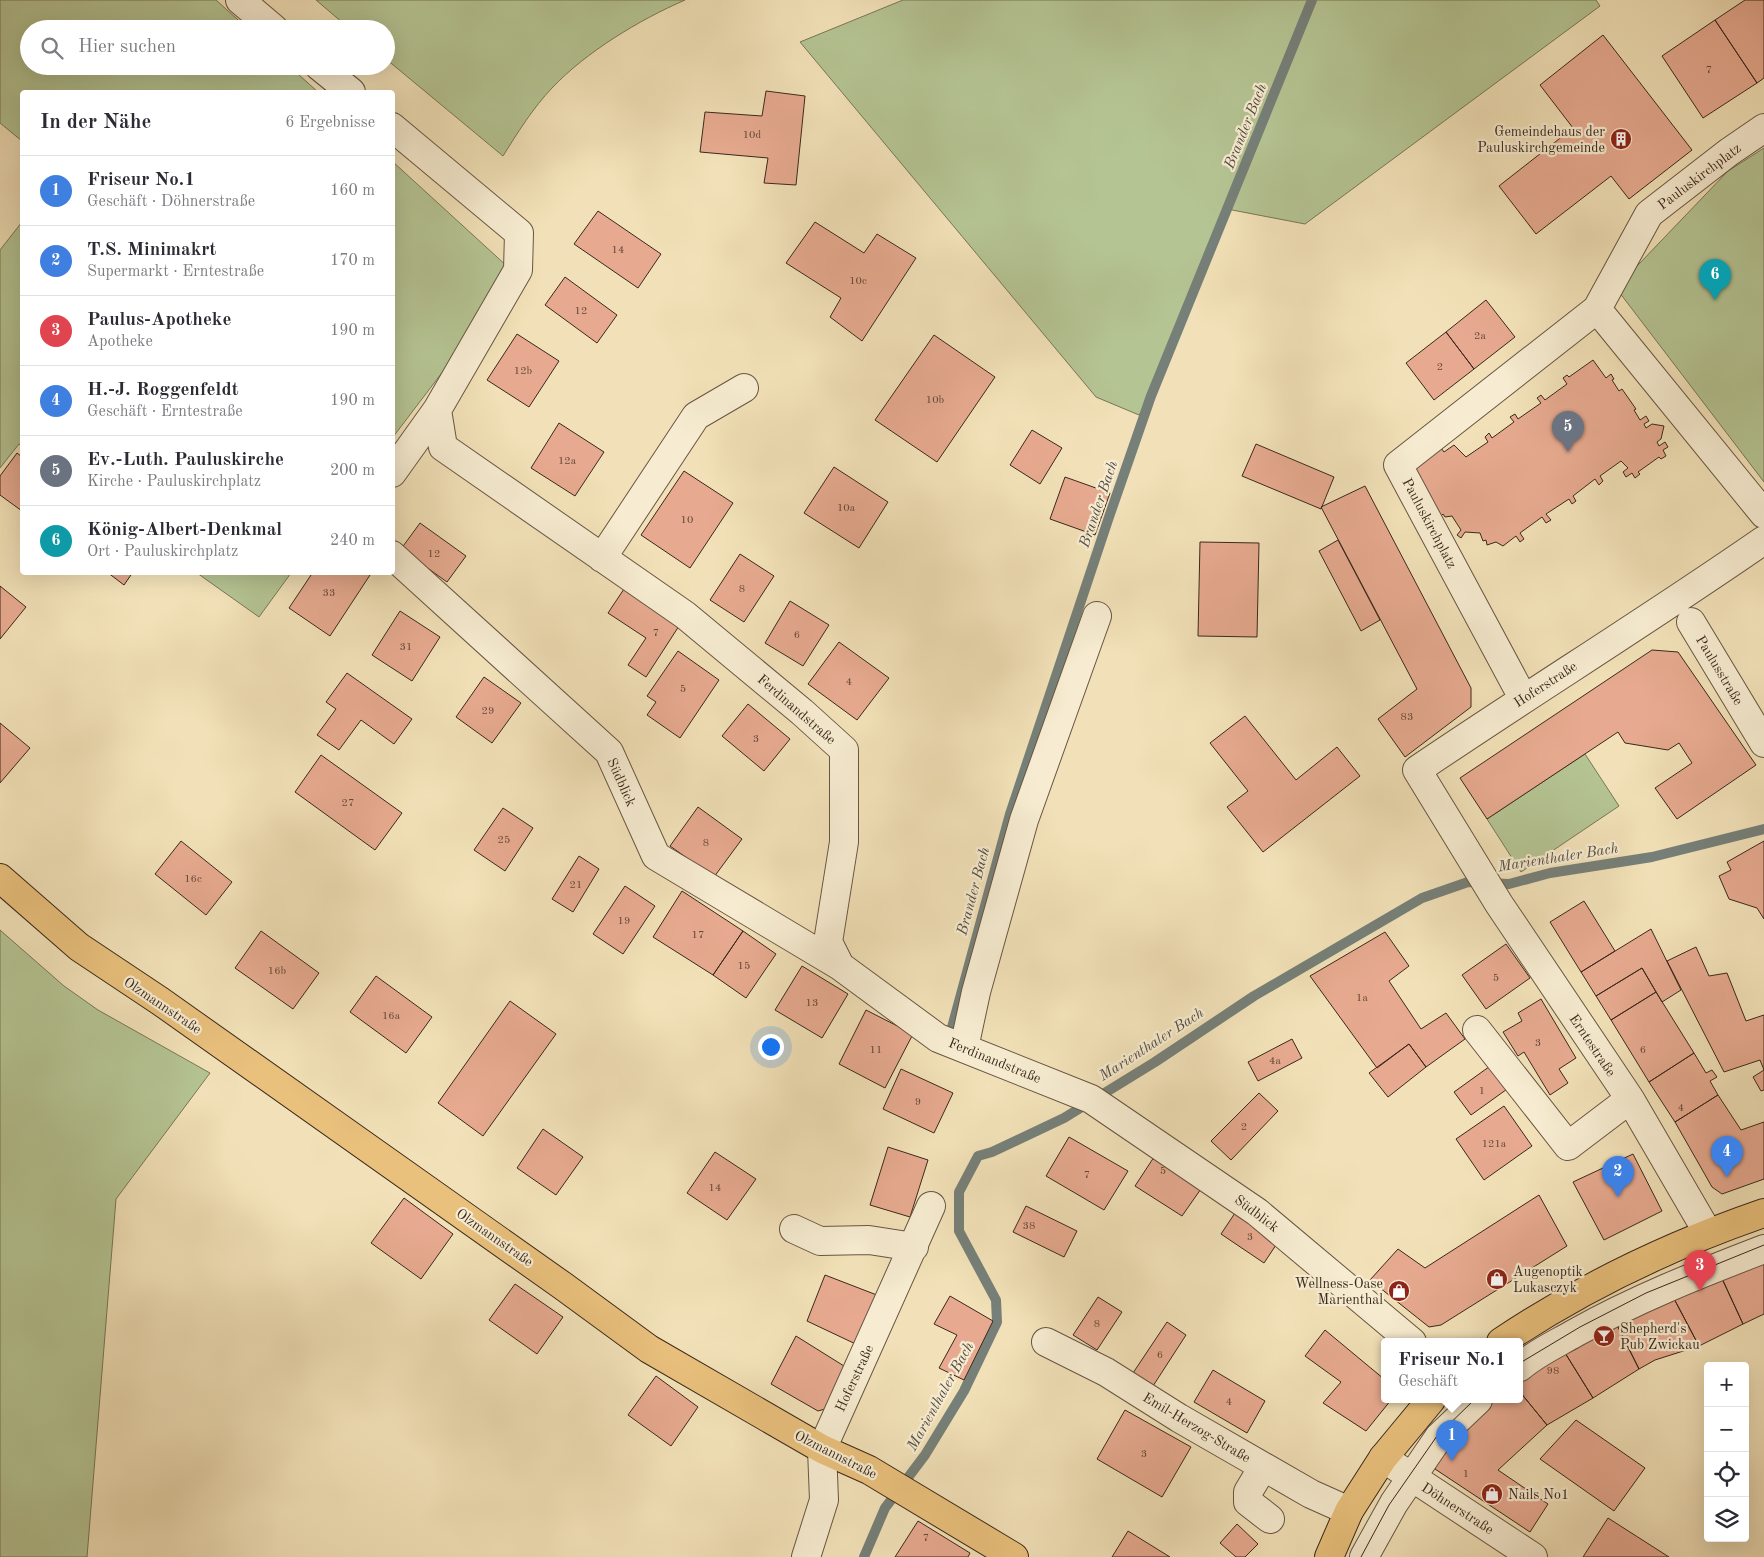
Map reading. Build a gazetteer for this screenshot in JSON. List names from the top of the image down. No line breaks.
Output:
{"streets":{"main road":["Olzmannstraße"],"street":["Pauluskirchplatz","Paulusstraße","Hoferstraße","Ferdinandstraße","Südblick","Erntestraße","Emil-Herzog-Straße","Döhnerstraße"]},"crossings":[["Pauluskirchplatz","Hoferstraße"],["Hoferstraße","Olzmannstraße"],["Hoferstraße","Erntestraße"],["Ferdinandstraße","Südblick"]],"water":["Brander Bach","Marienthaler Bach"],"places":{"building":["Gemeindehaus der Pauluskirchgemeinde"],"shop":["Augenoptik Lukasczyk","Wellness-Oase Marienthal","Nails No1"],"bar":["Shepherd's Pub Zwickau"]},"house_numbers":["7","10d","14","10c","12","2a","2","12b","10b","12a","10a","10","12","8","33","7","6","31","4","5","29","83","3","27","25","8","16c","21","19","17","15","16b","5","1a","13","16a","3","11","6","4a","1","9","4","2","121a","5","7","14","38","3","8","6","98","4","3","1","7"],"page":{"search":"Hier suchen","heading":["In der Nähe","6 Ergebnisse"],"list":[{"mark":"1","name":"Friseur No.1","note":"Geschäft · Döhnerstraße","value":"160 m"},{"mark":"2","name":"T.S. Minimakrt","note":"Supermarkt · Erntestraße","value":"170 m"},{"mark":"3","name":"Paulus-Apotheke","note":"Apotheke","value":"190 m"},{"mark":"4","name":"H.-J. Roggenfeldt","note":"Geschäft · Erntestraße","value":"190 m"},{"mark":"5","name":"Ev.-Luth. Pauluskirche","note":"Kirche · Pauluskirchplatz","value":"200 m"},{"mark":"6","name":"König-Albert-Denkmal","note":"Ort · Pauluskirchplatz","value":"240 m"}],"pins":["6","5","4","2","3","1"],"popup":["Friseur No.1","Geschäft"],"map_buttons":["+","−"]}}
